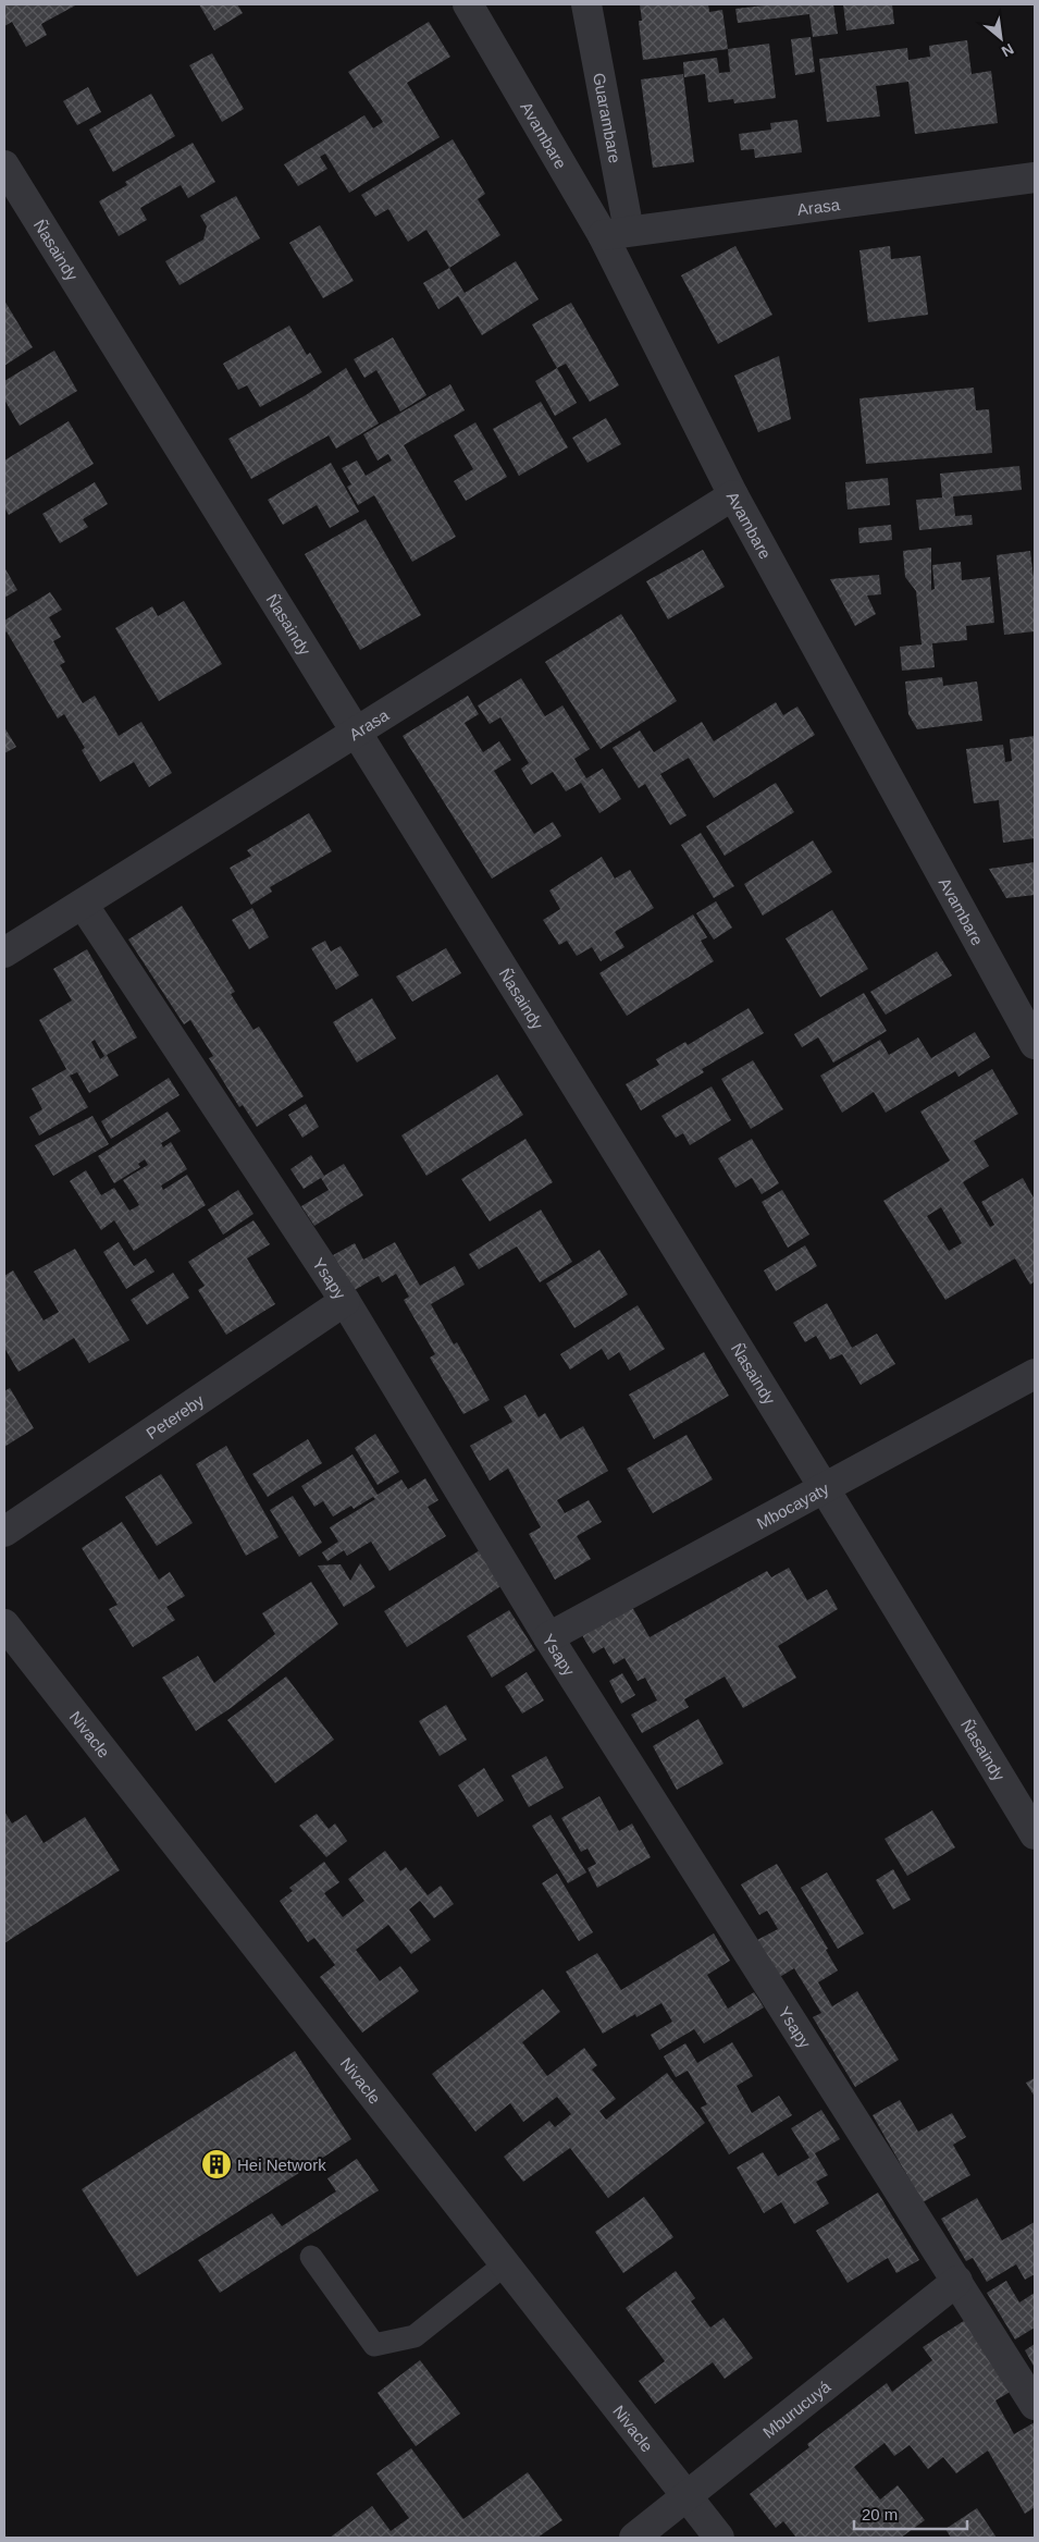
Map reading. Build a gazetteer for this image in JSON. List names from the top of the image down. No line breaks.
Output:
{"streets":{"street":["Guarambare","Avambare","Arasa","Ñasaindy","Ysapy","Petereby","Mbocayaty","Nivacle","Mburucuyá"]},"crossings":[["Guarambare","Avambare"],["Guarambare","Arasa"],["Avambare","Arasa"],["Arasa","Ñasaindy"],["Arasa","Ysapy"],["Ñasaindy","Mbocayaty"],["Ysapy","Petereby"],["Ysapy","Mbocayaty"],["Ysapy","Mburucuyá"],["Nivacle","Mburucuyá"]],"places":{"building":["Hei Network"]},"scale_bar":"20 m","north":"bottom right"}
